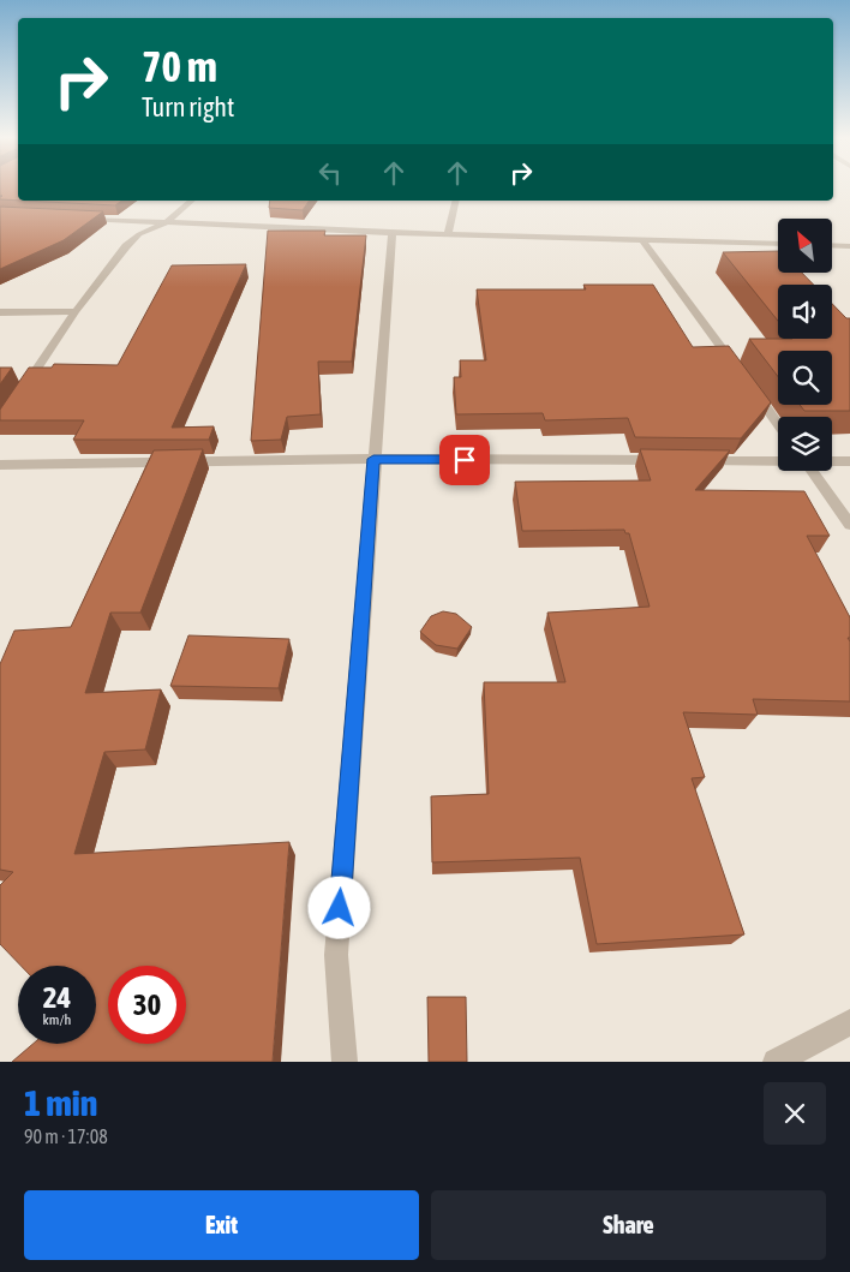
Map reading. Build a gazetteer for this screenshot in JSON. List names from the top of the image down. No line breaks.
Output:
{"north":"top left","page":{"turn":["70 m","Turn right"],"speed":"24 km/h","limit":"30","heading":["1 min","90 m · 17:08"],"buttons":["Exit","Share"]}}
